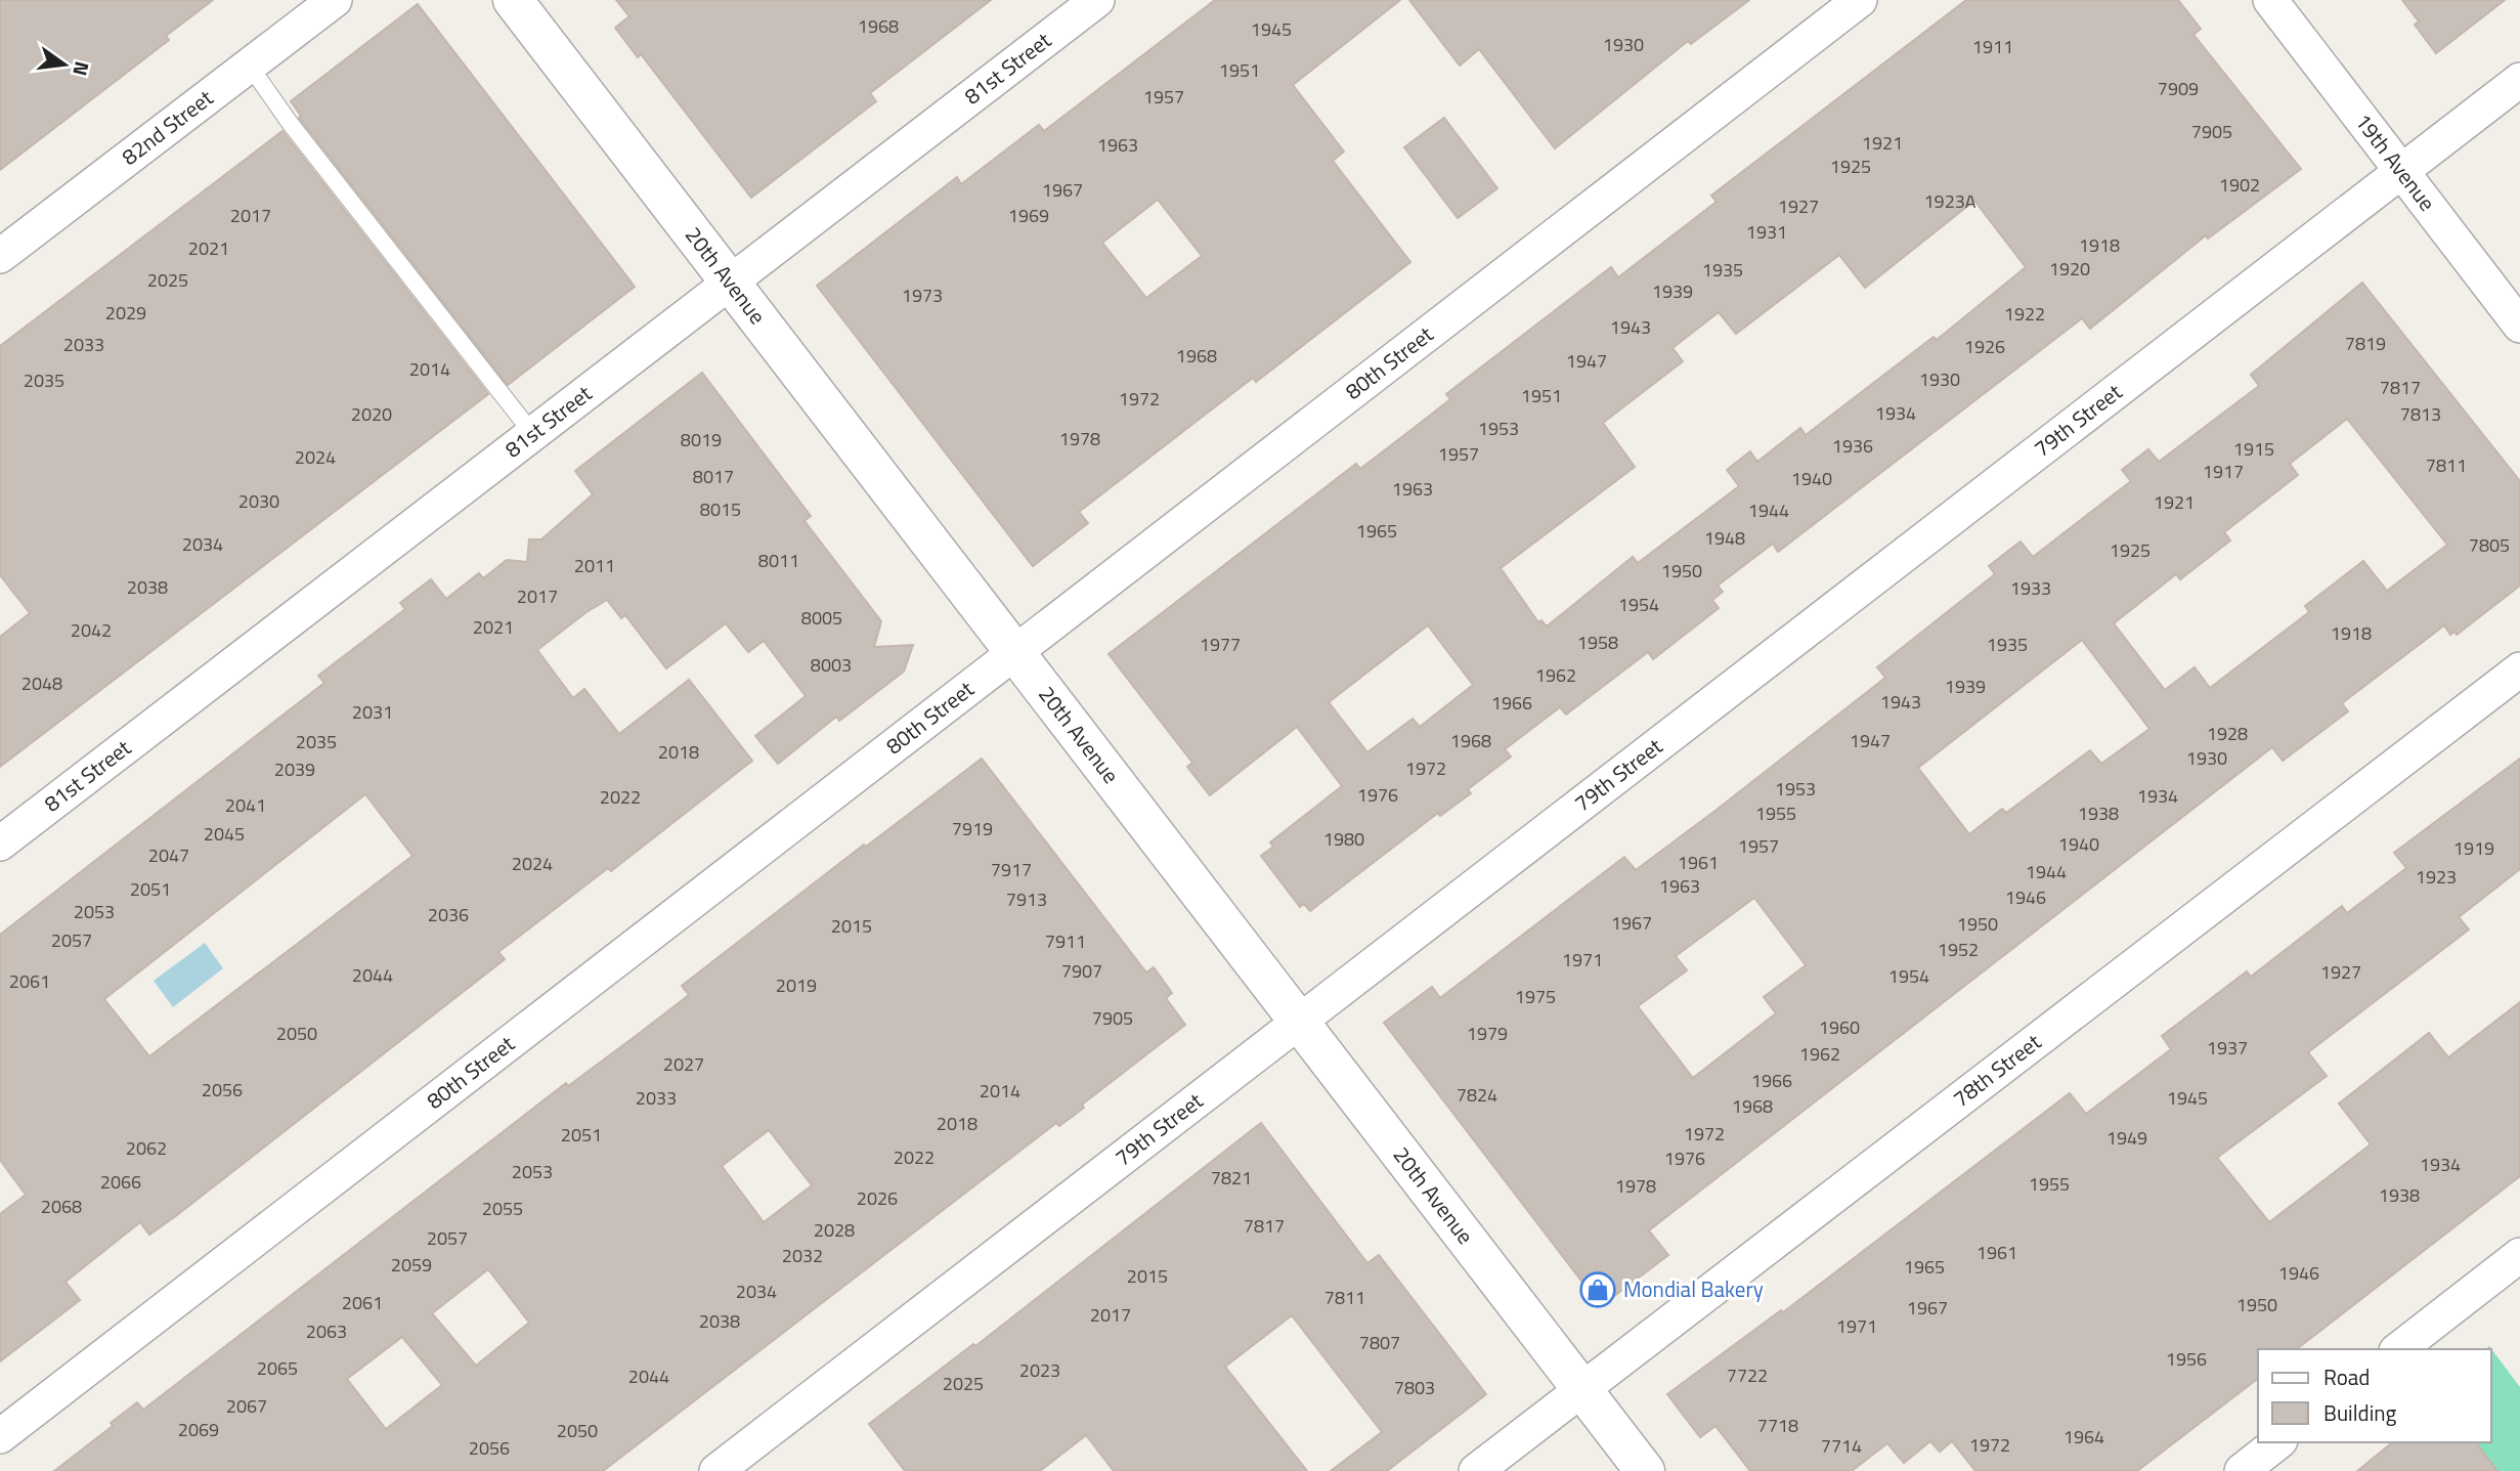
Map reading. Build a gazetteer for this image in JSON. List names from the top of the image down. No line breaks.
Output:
{"streets":{"street":["81st Street","82nd Street","19th Avenue","20th Avenue","80th Street","79th Street","78th Street"]},"crossings":[["81st Street","20th Avenue"],["19th Avenue","79th Street"],["20th Avenue","80th Street"],["20th Avenue","79th Street"],["20th Avenue","78th Street"]],"places":{"shop":["Mondial Bakery"]},"house_numbers":["1968","1945","1930","1911","1951","7909","1957","7905","1921","1963","1925","1902","1967","1923A","1927","2017","1969","1931","1918","2021","1920","1935","2025","1939","1973","2029","1922","1943","7819","2033","1926","1968","1947","2014","1930","2035","7817","1951","1972","1934","2020","7813","1953","1978","8019","1936","1915","1957","2024","7811","1917","8017","1940","1963","2030","1921","8015","1944","1965","1948","2034","7805","1925","8011","2011","1950","2038","1933","2017","1954","8005","2021","2042","1918","1958","1977","1935","8003","1962","2048","1939","1943","1966","2031","1928","1968","1947","2035","2018","1930","1972","2039","1953","1976","1934","2022","2041","1955","1938","7919","2045","1980","1940","1957","1919","2047","1961","2024","7917","1944","1923","1963","2051","1946","7913","2053","2036","1967","1950","2015","2057","7911","1952","1971","7907","1927","2044","1954","2061","2019","1975","7905","1960","2050","1979","1937","1962","2027","1966","2056","2014","7824","2033","1945","1968","2018","1972","2051","1949","2062","2022","1976","1934","2053","7821","2066","1955","1978","1938","2026","2068","2055","7817","2028","2057","1961","2032","2059","1965","1946","2015","2034","7811","2061","1950","1967","2017","2038","1971","2063","7807","1956","2065","2023","7722","2044","2025","7803","2067","7718","2069","2050","1964","1972","7714","2056"],"legend":["Road","Building"],"north":"right"}
